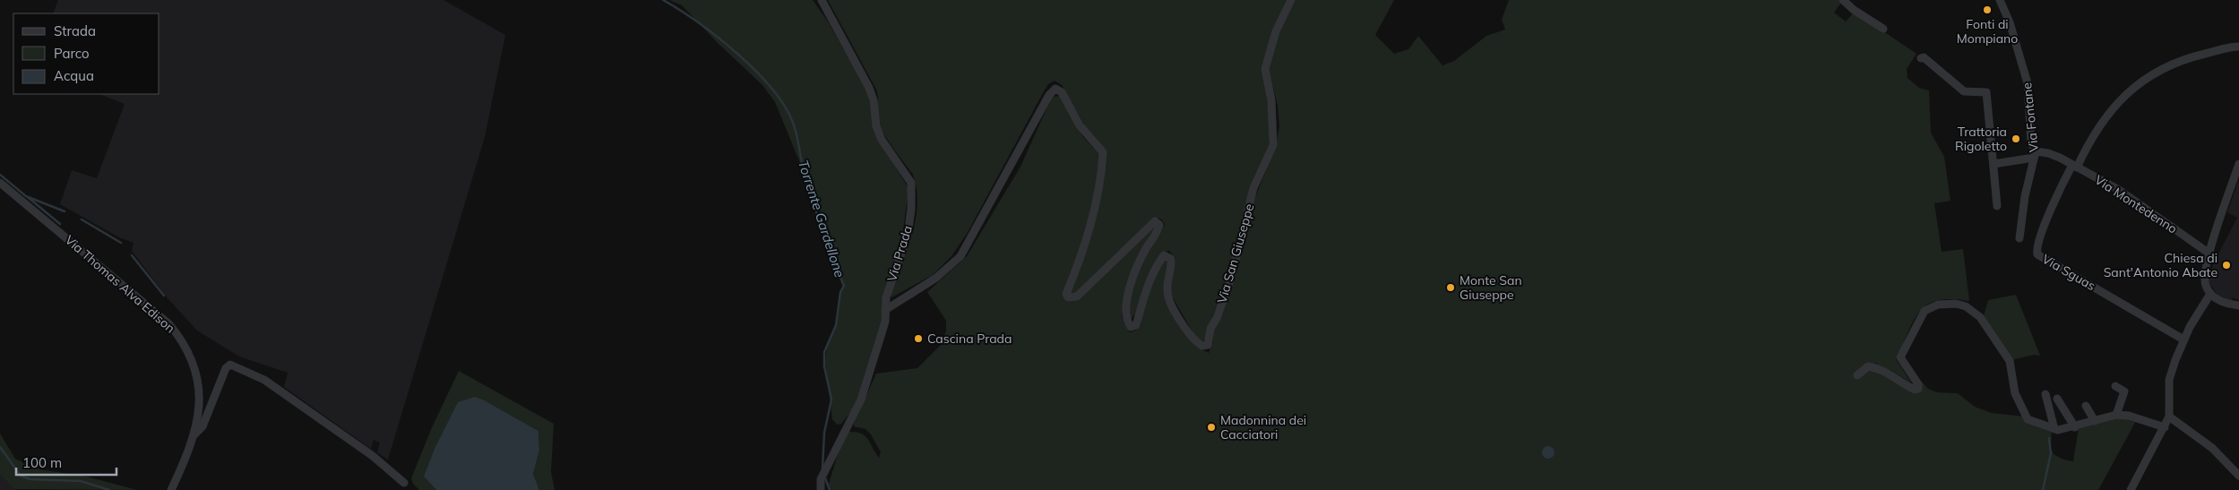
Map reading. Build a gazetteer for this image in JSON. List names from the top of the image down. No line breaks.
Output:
{"streets":{"street":["Via Fontane","Via Montedenno","Via Prada","Via San Giuseppe","Via Sguas","Via Thomas Alva Edison"]},"crossings":[["Via Fontane","Via Montedenno"],["Via Montedenno","Via Sguas"],["Via Prada","Via San Giuseppe"]],"water":["Torrente Gardellone"],"places":["Fonti di Mompiano","Trattoria Rigoletto","Chiesa di Sant'Antonio Abate","Monte San Giuseppe","Cascina Prada","Madonnina dei Cacciatori"],"legend":["Strada","Parco","Acqua"],"scale_bar":"100 m"}
